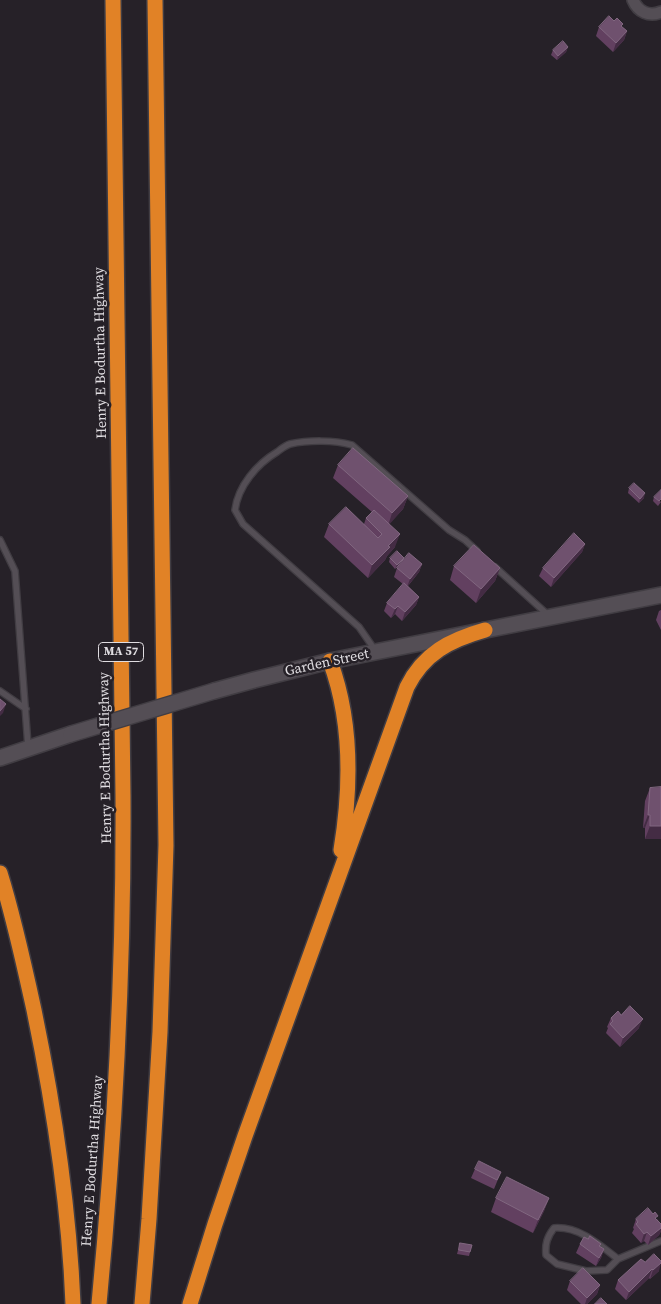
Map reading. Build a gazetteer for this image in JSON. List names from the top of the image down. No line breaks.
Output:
{"streets":{"highway":["Henry E Bodurtha Highway","MA 57"],"street":["Garden Street"]}}
